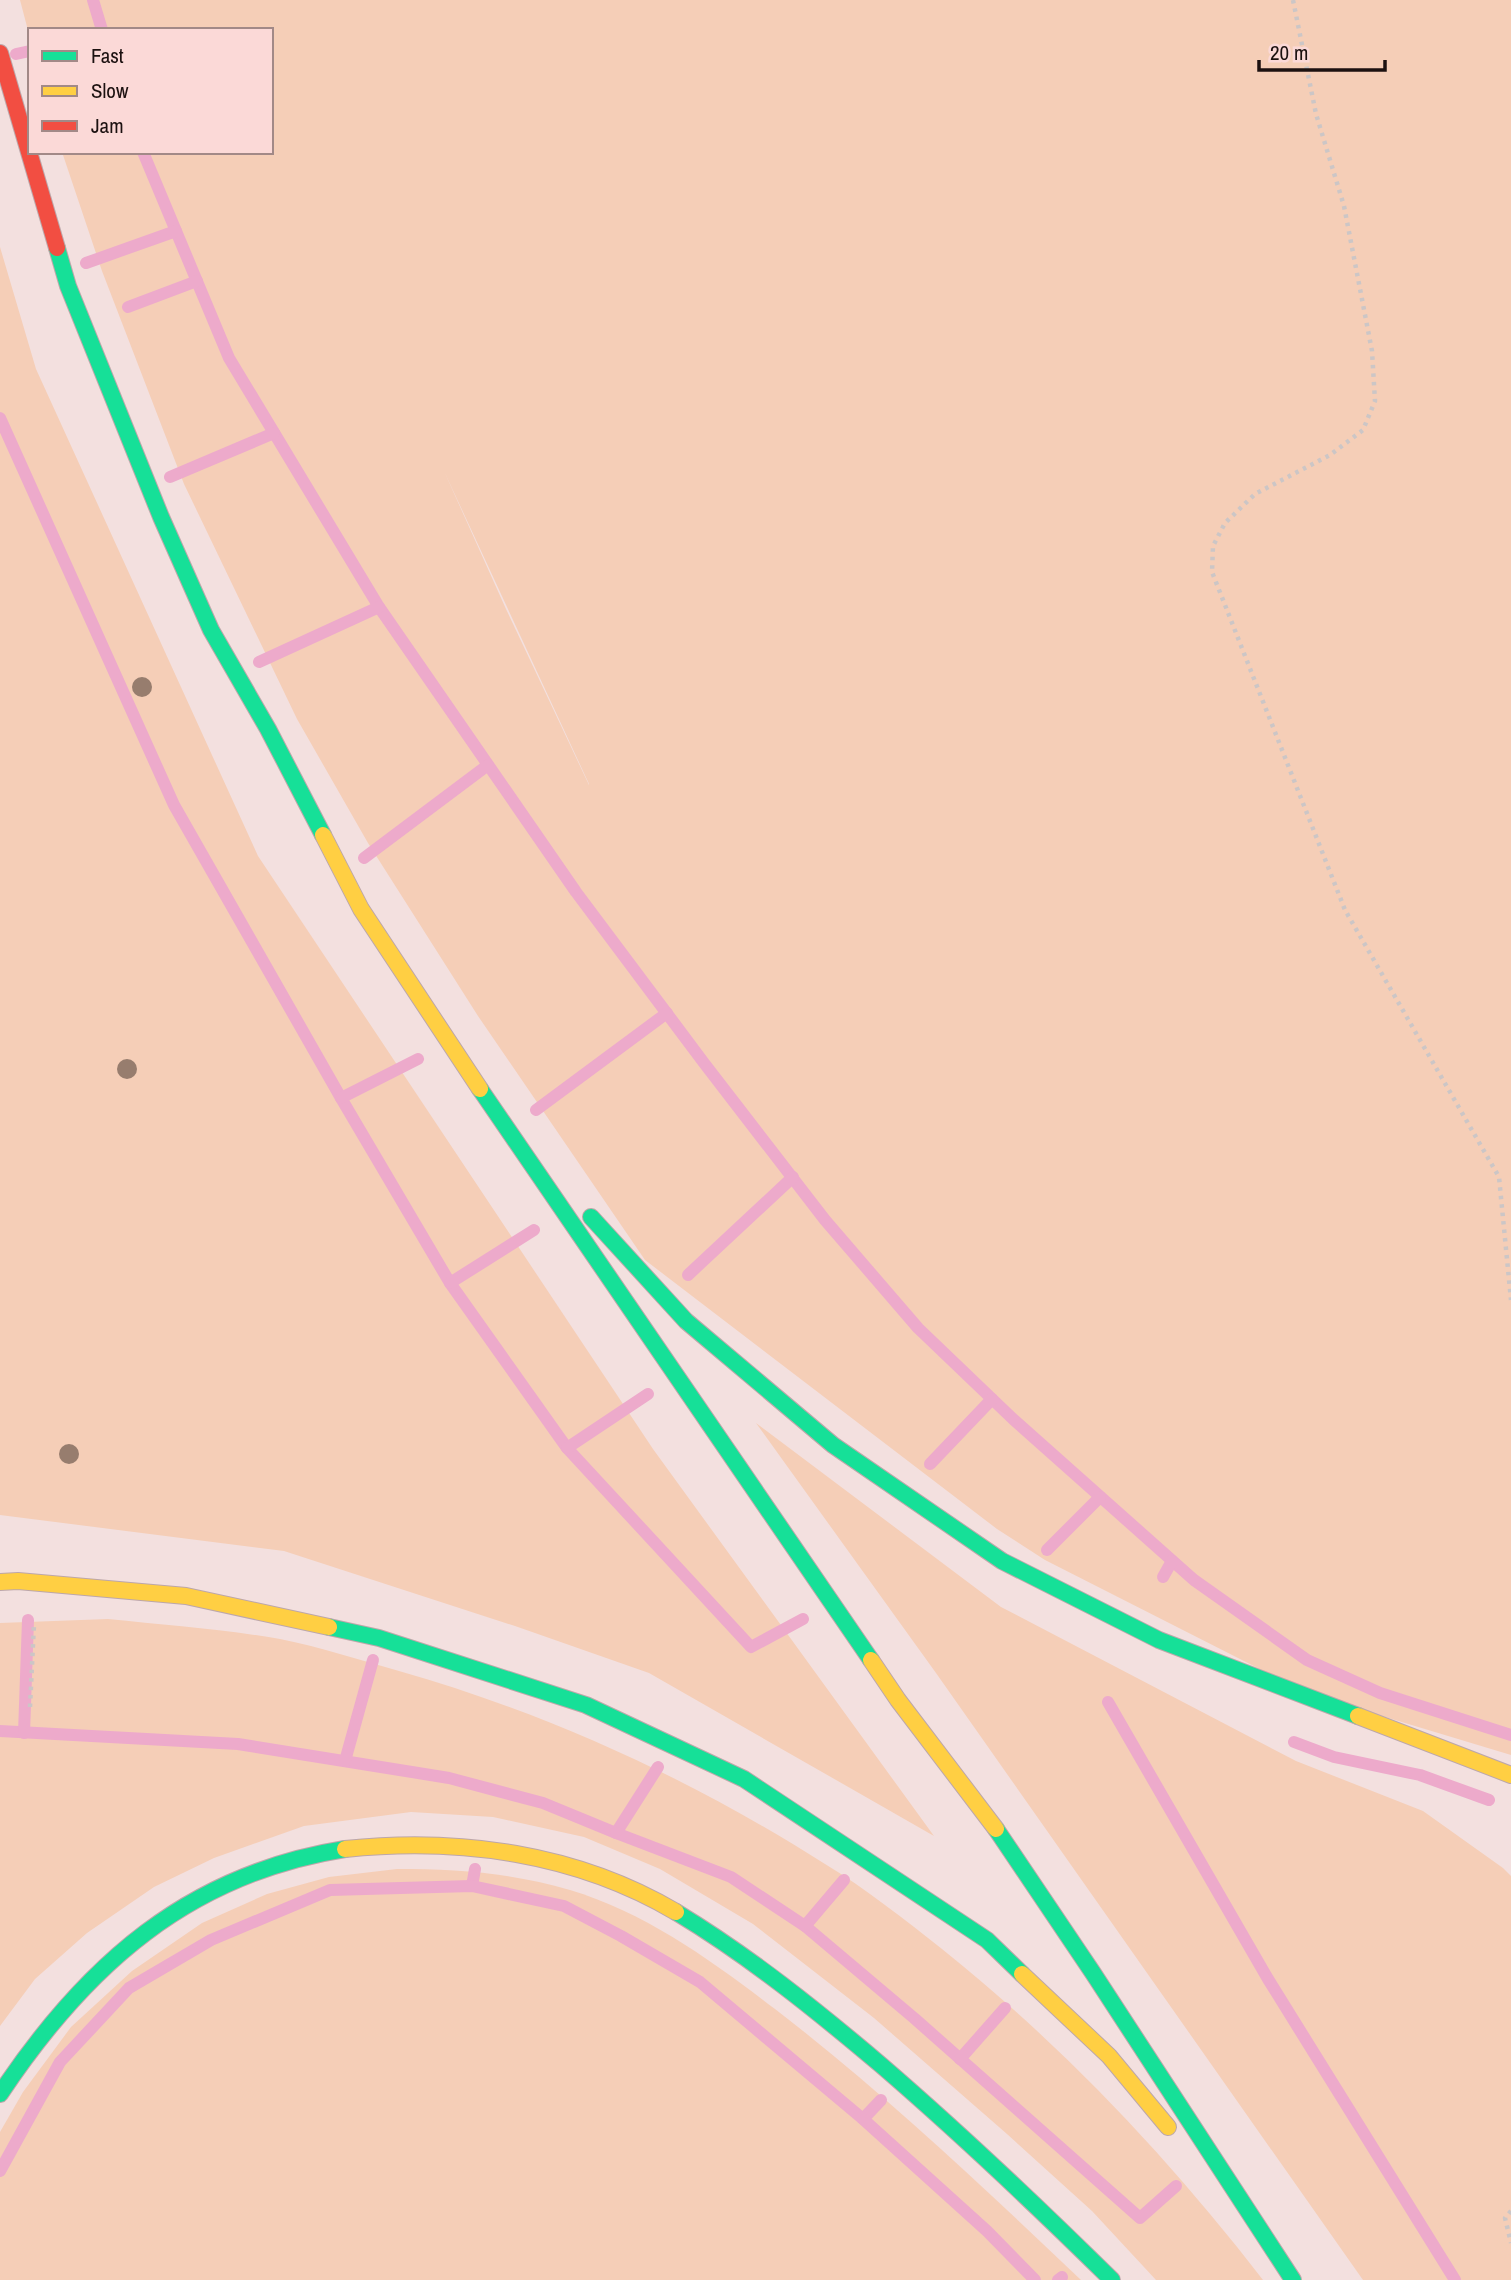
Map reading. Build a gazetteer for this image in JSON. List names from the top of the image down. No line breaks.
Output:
{"legend":["Fast","Slow","Jam"],"scale_bar":"20 m"}
